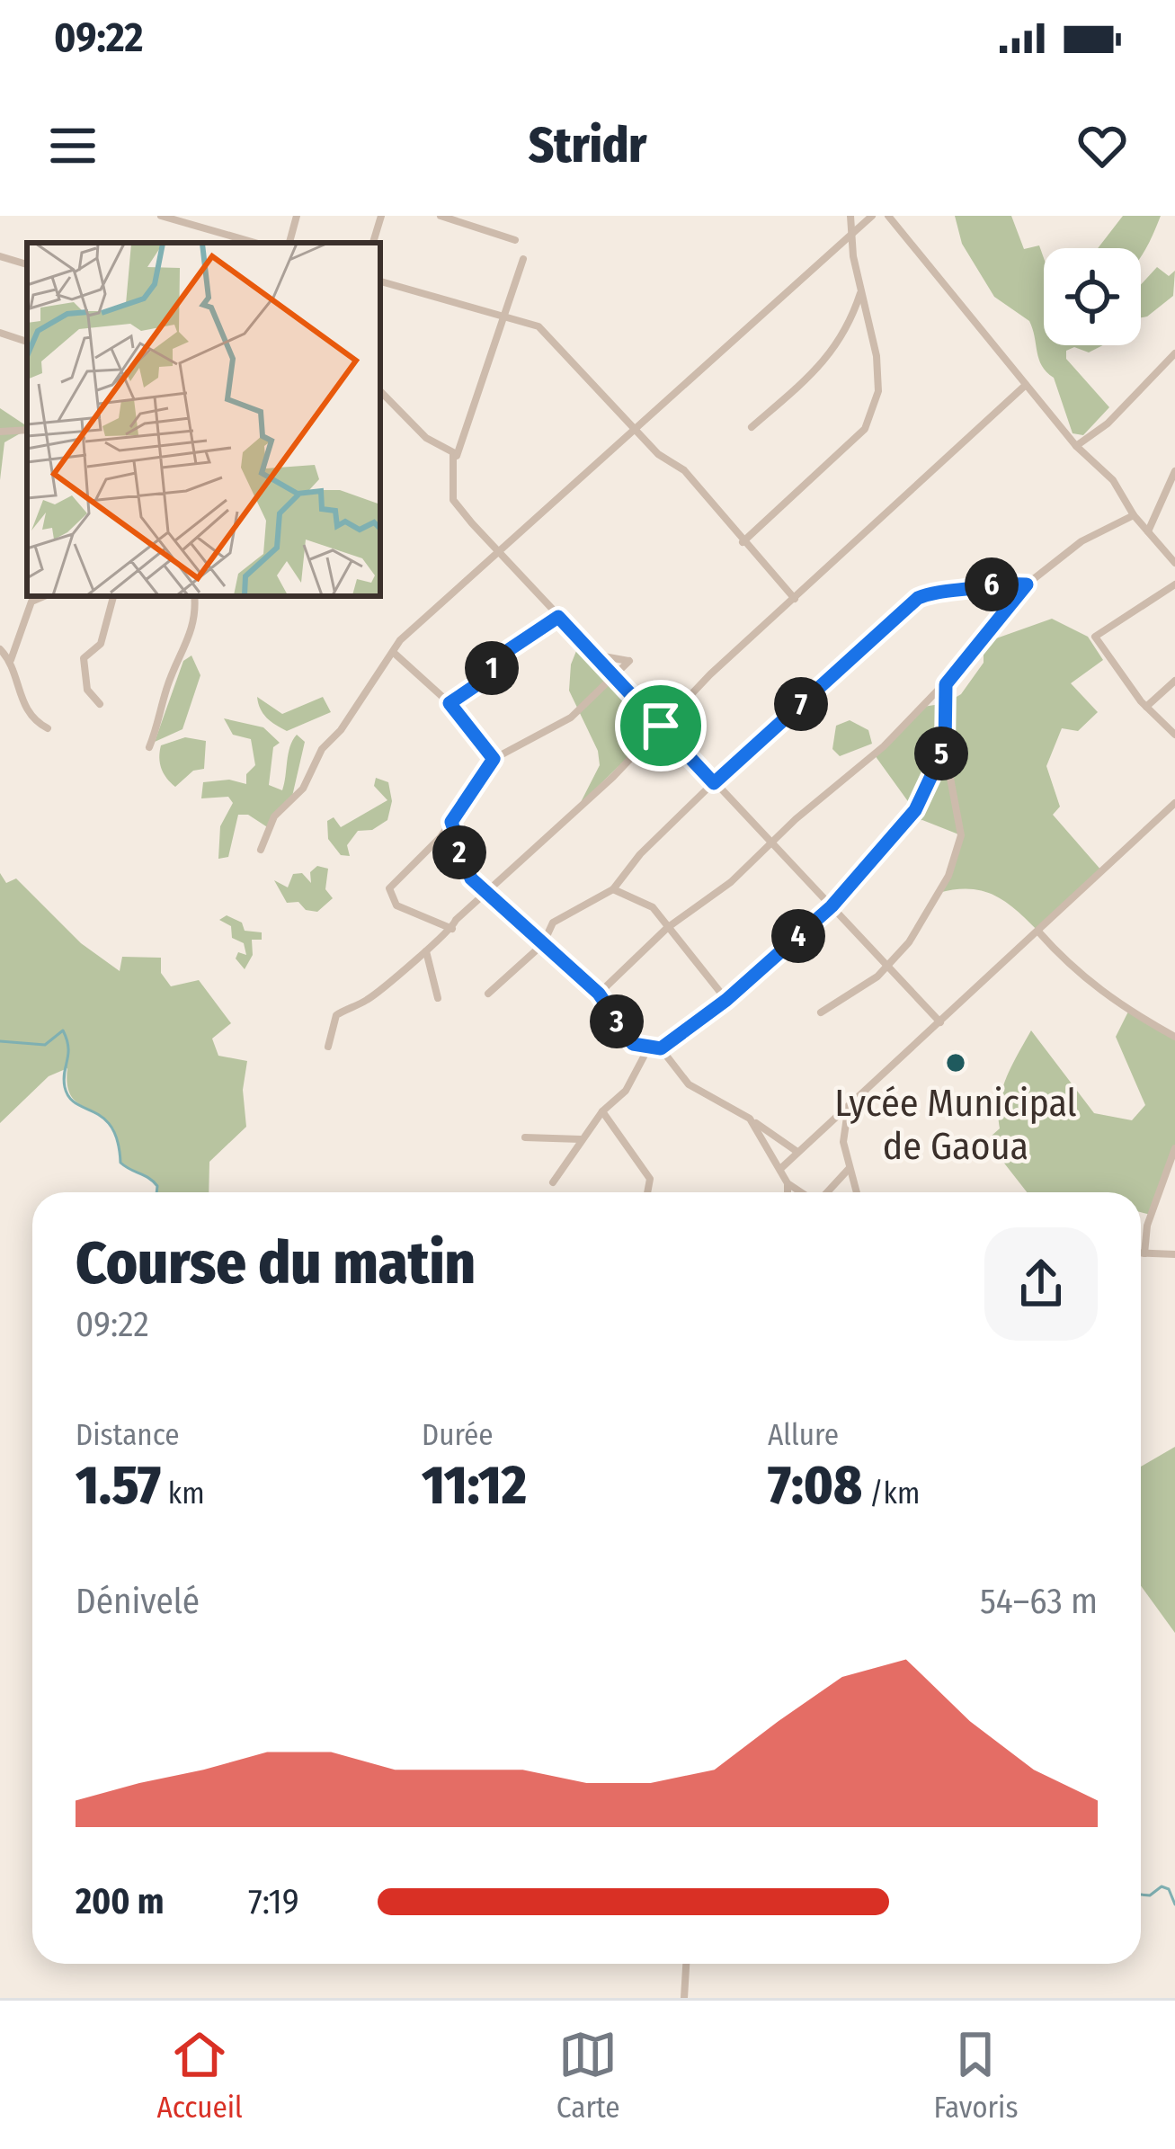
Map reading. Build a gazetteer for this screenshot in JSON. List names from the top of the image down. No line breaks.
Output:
{"places":["Lycée Municipal de Gaoua"],"page":{"status":"09:22","header":"Stridr","pins":["6","1","7","5","2","4","3"],"heading":["Course du matin","09:22"],"stats":[["Distance","1.57 km"],["Durée","11:12"],["Allure","7:08 /km"]],"chart":["Dénivelé","54–63 m"],"list":[{"name":"200 m","note":"7:19"}],"tabs":["Accueil","Carte","Favoris"]}}
